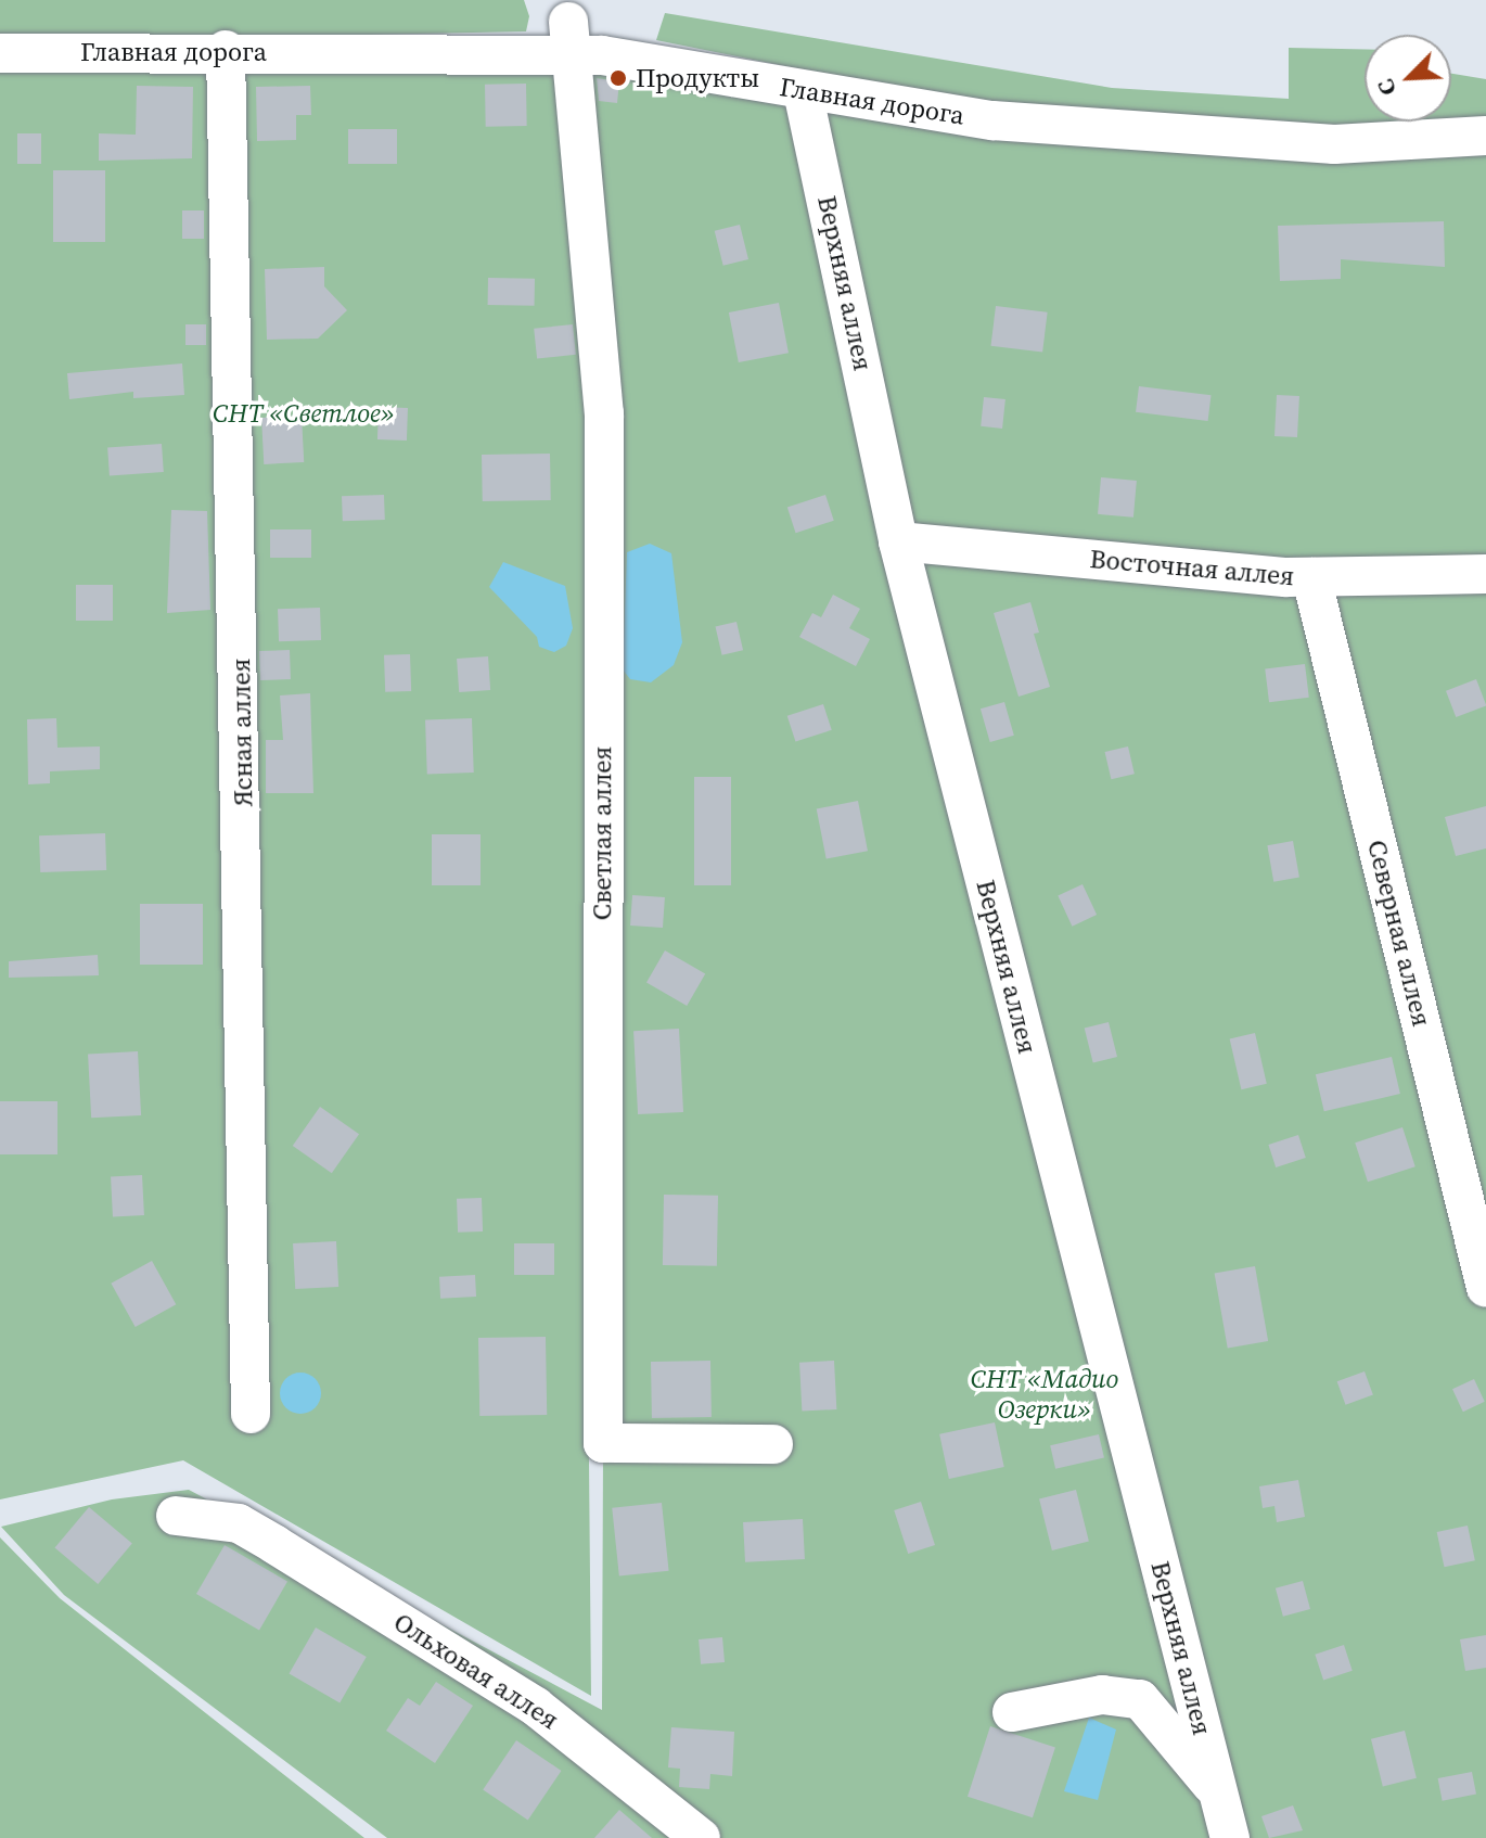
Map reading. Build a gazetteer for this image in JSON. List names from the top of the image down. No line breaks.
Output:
{"streets":{"street":["Главная дорога","Верхняя аллея","Восточная аллея","Ясная аллея","Светлая аллея","Северная аллея","Ольховая аллея"]},"crossings":[["Главная дорога","Верхняя аллея"],["Главная дорога","Ясная аллея"],["Главная дорога","Светлая аллея"],["Верхняя аллея","Восточная аллея"],["Восточная аллея","Северная аллея"]],"parks":["СНТ «Светлое»","СНТ «Мадио Озерки»"],"places":["Продукты"],"north":"bottom left"}
